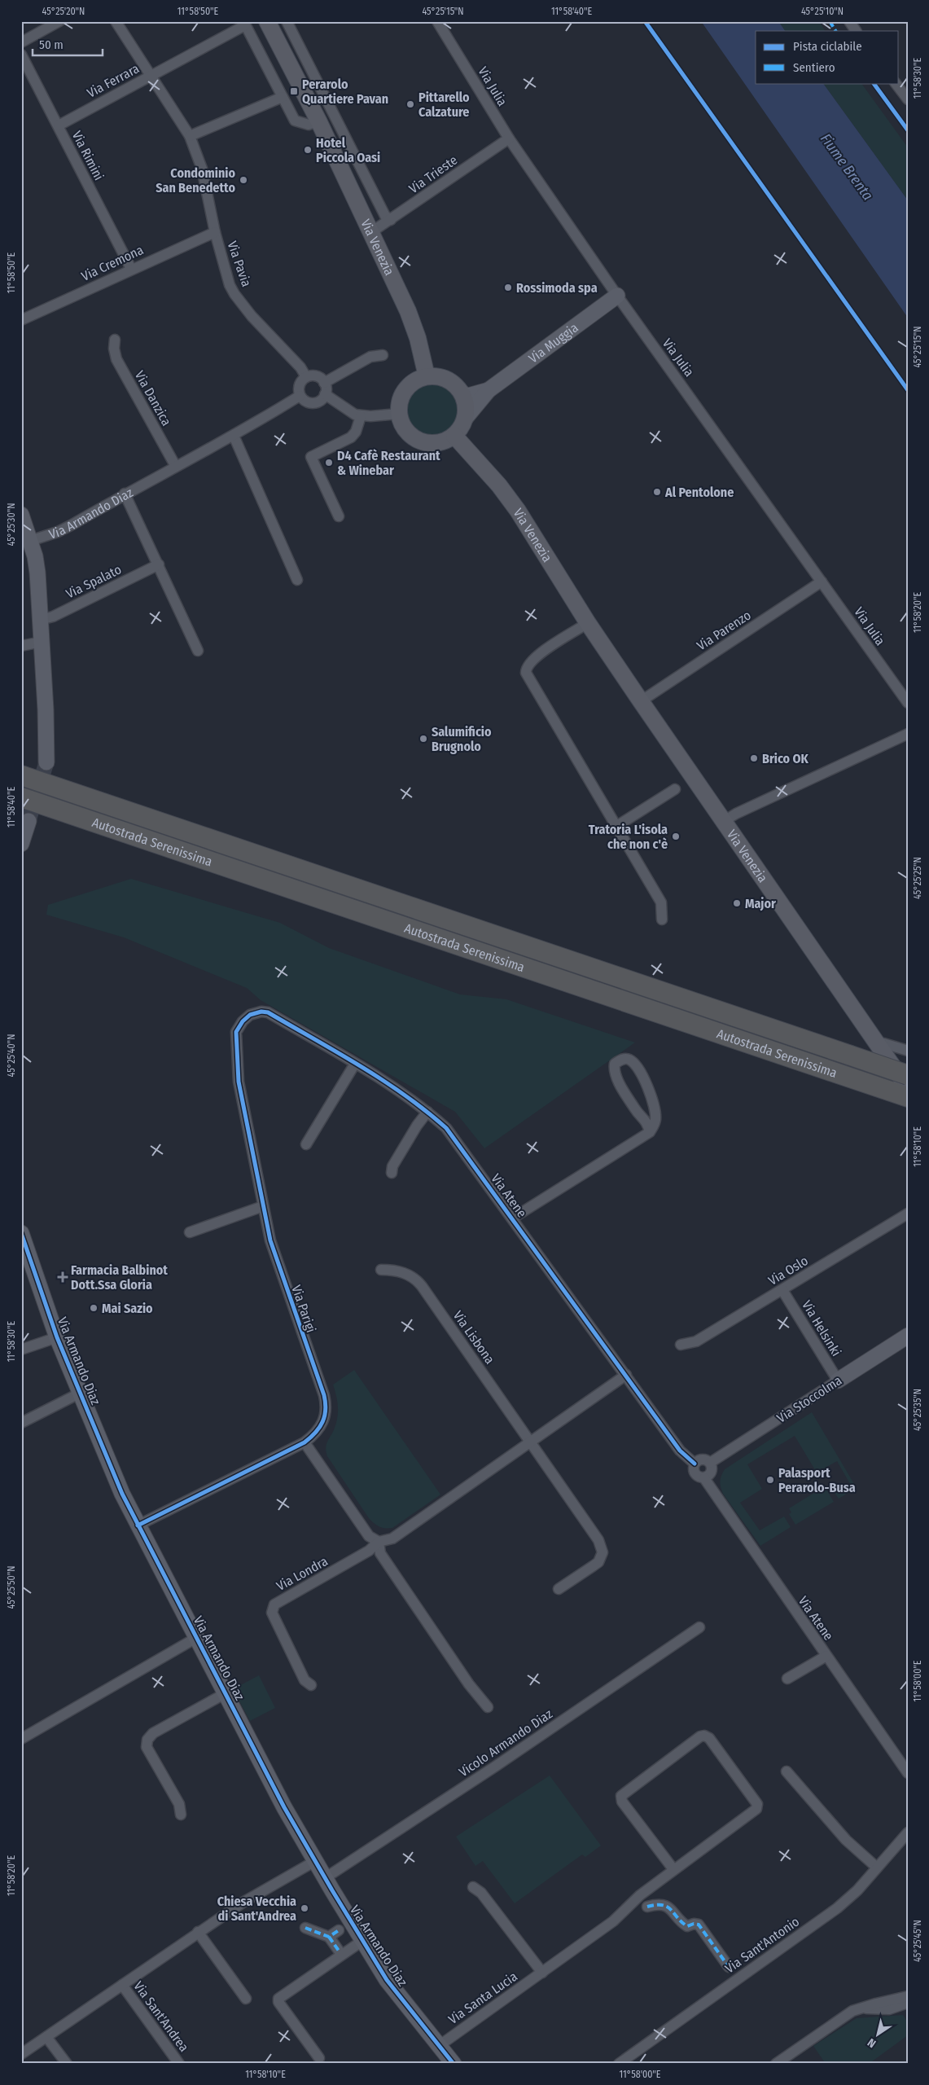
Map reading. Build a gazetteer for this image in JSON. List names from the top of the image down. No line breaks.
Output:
{"streets":{"highway":["Autostrada Serenissima"],"main road":["Via Venezia"],"street":["Via Ferrara","Via Julia","Via Rimini","Via Trieste","Via Cremona","Via Pavia","Via Muggia","Via Danzica","Via Armando Diaz","Via Spalato","Via Parenzo","Via Atene","Via Oslo","Via Parigi","Via Helsinki","Via Lisbona","Via Stoccolma","Via Londra","Vicolo Armando Diaz","Via Sant'Antonio","Via Santa Lucia","Via Sant'Andrea"]},"crossings":[["Via Ferrara","Via Rimini"],["Via Ferrara","Via Pavia"],["Via Julia","Via Trieste"],["Via Julia","Via Muggia"],["Via Julia","Via Parenzo"],["Via Rimini","Via Cremona"],["Via Trieste","Via Venezia"],["Via Venezia","Via Muggia"],["Via Venezia","Via Parenzo"],["Via Cremona","Via Pavia"],["Via Pavia","Via Armando Diaz"],["Via Danzica","Via Armando Diaz"],["Via Armando Diaz","Via Parigi"],["Via Armando Diaz","Vicolo Armando Diaz"],["Via Armando Diaz","Via Santa Lucia"],["Via Armando Diaz","Via Sant'Andrea"],["Via Atene","Via Parigi"],["Via Atene","Via Stoccolma"],["Via Oslo","Via Helsinki"],["Via Helsinki","Via Stoccolma"]],"water":["Fiume Brenta"],"places":{"transit":["Perarolo Quartiere Pavan"],"other":["Pittarello Calzature","Hotel Piccola Oasi","Condominio San Benedetto","Rossimoda spa","D4 Cafè Restaurant & Winebar","Al Pentolone","Salumificio Brugnolo","Brico OK","Tratoria L'isola che non c'è","Major","Mai Sazio","Palasport Perarolo-Busa","Chiesa Vecchia di Sant'Andrea"],"health":["Farmacia Balbinot Dott.Ssa Gloria"]},"legend":["Pista ciclabile","Sentiero"],"scale_bar":"50 m","north":"bottom left","coordinates":["45°25'20\"N","11°58'50\"E","45°25'15\"N","11°58'40\"E","45°25'10\"N","11°58'30\"E","45°25'30\"N","11°58'20\"E","45°25'25\"N","45°25'40\"N","11°58'10\"E","45°25'35\"N","45°25'50\"N","11°58'00\"E","45°25'45\"N"]}
